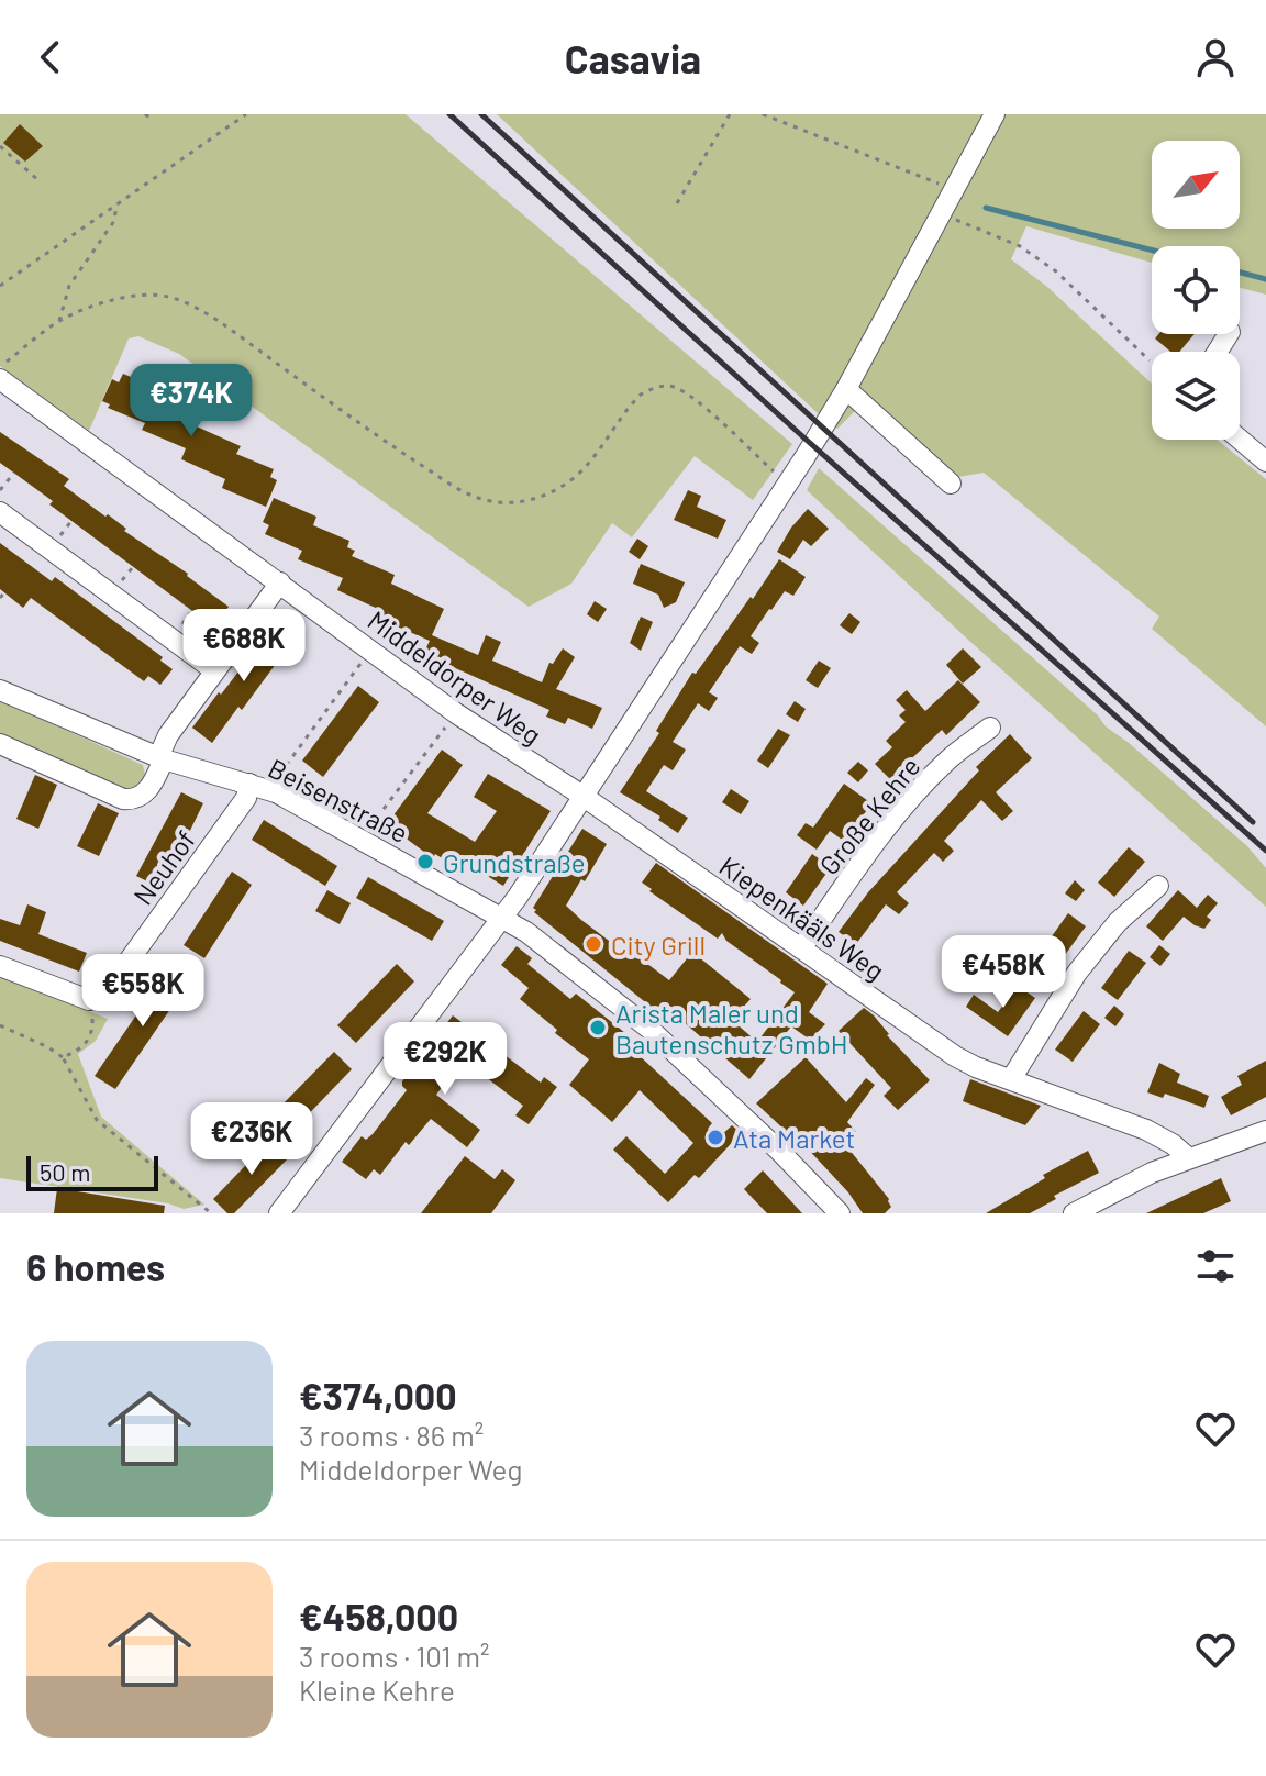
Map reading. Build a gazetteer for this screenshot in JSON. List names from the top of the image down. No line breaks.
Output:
{"streets":{"street":["Middeldorper Weg","Beisenstraße","Große Kehre","Neuhof","Kiepenkääls Weg"]},"crossings":[["Middeldorper Weg","Kiepenkääls Weg"],["Beisenstraße","Neuhof"],["Große Kehre","Kiepenkääls Weg"]],"places":["Grundstraße","City Grill","Arista Maler und Bautenschutz GmbH","Ata Market"],"scale_bar":"50 m","north":"top right","page":{"header":"Casavia","price":["€374K","€688K","€458K","€558K","€292K","€236K"],"scale":"50 m","heading":"6 homes","list":[{"name":"€374,000","note":"3 rooms · 86 m² · Middeldorper Weg"},{"name":"€458,000","note":"3 rooms · 101 m² · Kleine Kehre"}]}}
